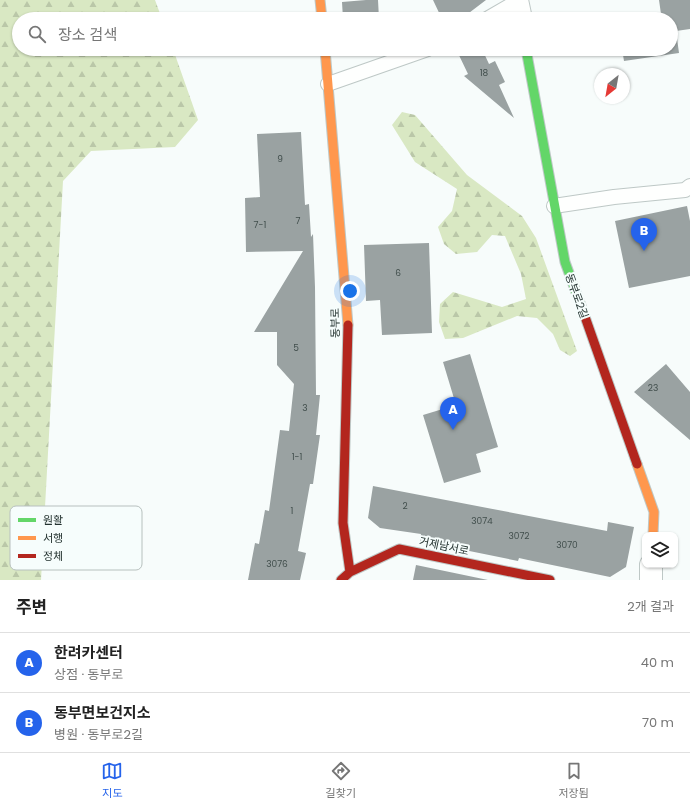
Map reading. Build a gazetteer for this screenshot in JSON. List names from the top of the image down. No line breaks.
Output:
{"streets":{"street":["동부로2길","동부로","거제남서로"]},"crossings":[["동부로","거제남서로"]],"house_numbers":["18","9","7","7-1","6","5","23","3","1-1","2","1","3074","3072","3070","3076"],"legend":["원활","서행","정체"],"north":"bottom left","page":{"search":"장소 검색","pins":["B","A"],"heading":["주변","2개 결과"],"list":[{"mark":"A","name":"한려카센터","note":"상점 · 동부로","value":"40 m"},{"mark":"B","name":"동부면보건지소","note":"병원 · 동부로2길","value":"70 m"}],"nav":["지도","길찾기","저장됨"]}}
